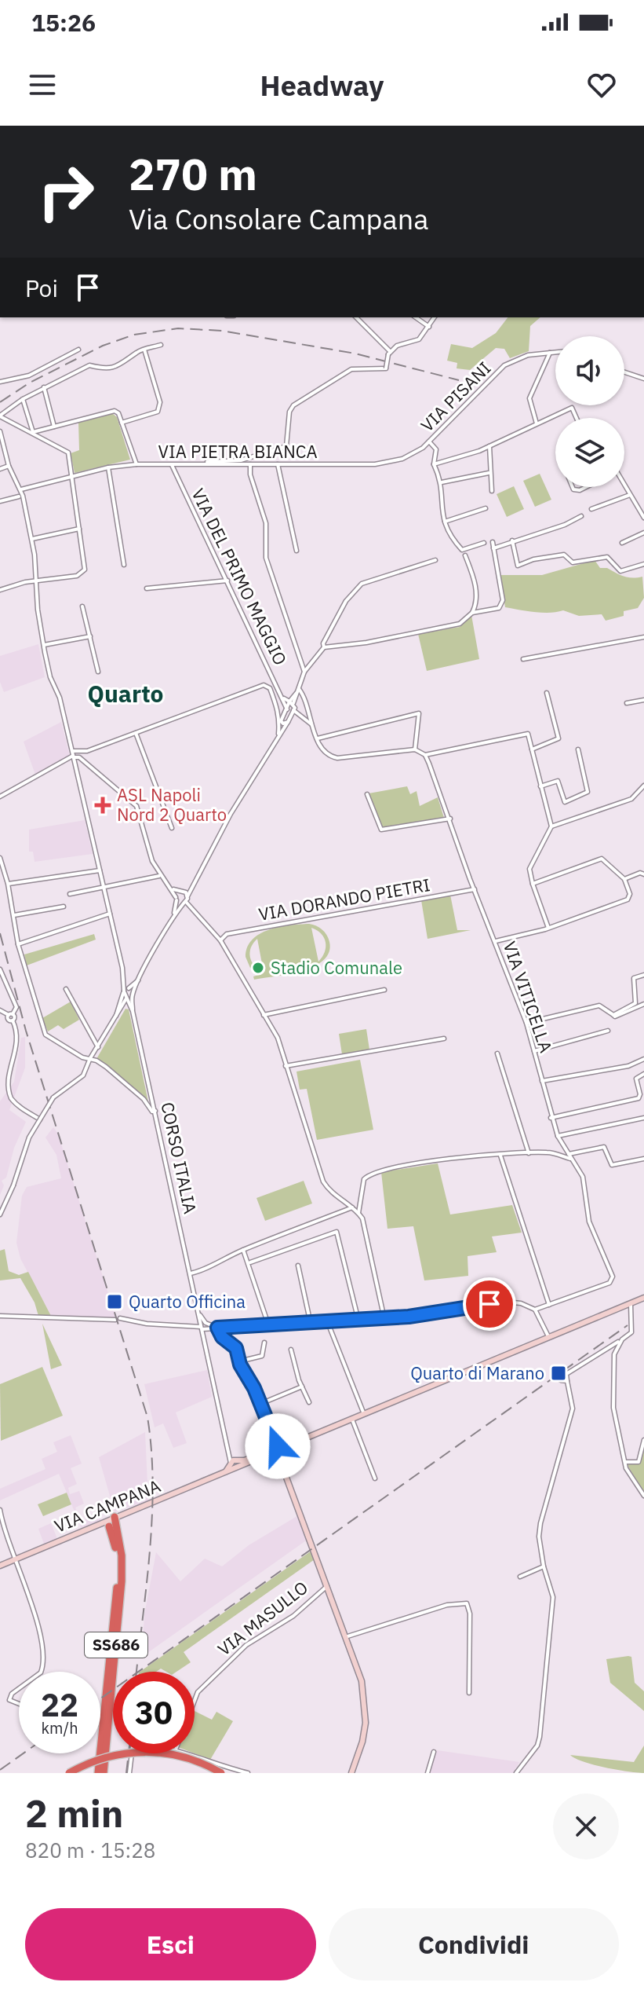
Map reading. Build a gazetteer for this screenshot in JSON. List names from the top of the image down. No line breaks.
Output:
{"streets":{"highway":["SS686"],"main road":["VIA CAMPANA","VIA MASULLO"],"street":["VIA PISANI","VIA PIETRA BIANCA","VIA DEL PRIMO MAGGIO","VIA DORANDO PIETRI","VIA VITICELLA","CORSO ITALIA"]},"crossings":[["VIA PISANI","VIA PIETRA BIANCA"],["VIA PIETRA BIANCA","VIA DEL PRIMO MAGGIO"],["VIA DORANDO PIETRI","VIA VITICELLA"],["CORSO ITALIA","VIA CAMPANA"],["VIA CAMPANA","SS686"]],"districts":["Quarto"],"places":{"health":["ASL Napoli Nord 2 Quarto"],"other":["Stadio Comunale"],"transit":["Quarto Officina","Quarto di Marano"]},"page":{"status":"15:26","header":"Headway","turn":["270 m","Via Consolare Campana"],"then":"Poi","speed":"22 km/h","limit":"30","heading":["2 min","820 m · 15:28"],"buttons":["Esci","Condividi"]}}
